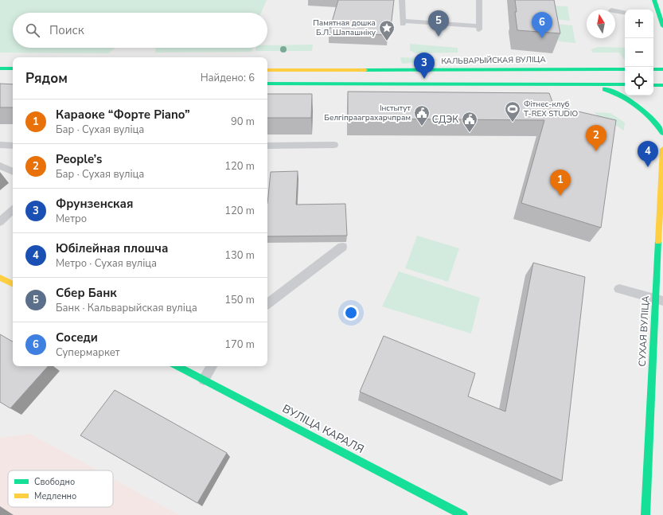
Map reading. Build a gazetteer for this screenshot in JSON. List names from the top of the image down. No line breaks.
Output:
{"streets":{"main road":["КАЛЬВАРЫЙСКАЯ ВУЛІЦА","СУХАЯ ВУЛІЦА","ВУЛІЦА КАРАЛЯ"]},"places":{"place":["Памятная дошка Б.Л. Шапашніку"],"sports":["Фітнес-клуб T-REX STUDIO"],"public building":["Інстытут Белгіпрааграхарчпрам","СДЭК"]},"legend":["Свободно","Медленно"],"north":"top","page":{"map_buttons":["+","−"],"pins":["5","6","3","2","4","1"],"search":"Поиск","heading":["Рядом","Найдено: 6"],"list":[{"mark":"1","name":"Караоке “Форте Piano”","note":"Бар · Сухая вуліца","value":"90 m"},{"mark":"2","name":"People’s","note":"Бар · Сухая вуліца","value":"120 m"},{"mark":"3","name":"Фрунзенская","note":"Метро","value":"120 m"},{"mark":"4","name":"Юбілейная плошча","note":"Метро · Сухая вуліца","value":"130 m"},{"mark":"5","name":"Сбер Банк","note":"Банк · Кальварыйская вуліца","value":"150 m"},{"mark":"6","name":"Соседи","note":"Супермаркет","value":"170 m"}]}}
